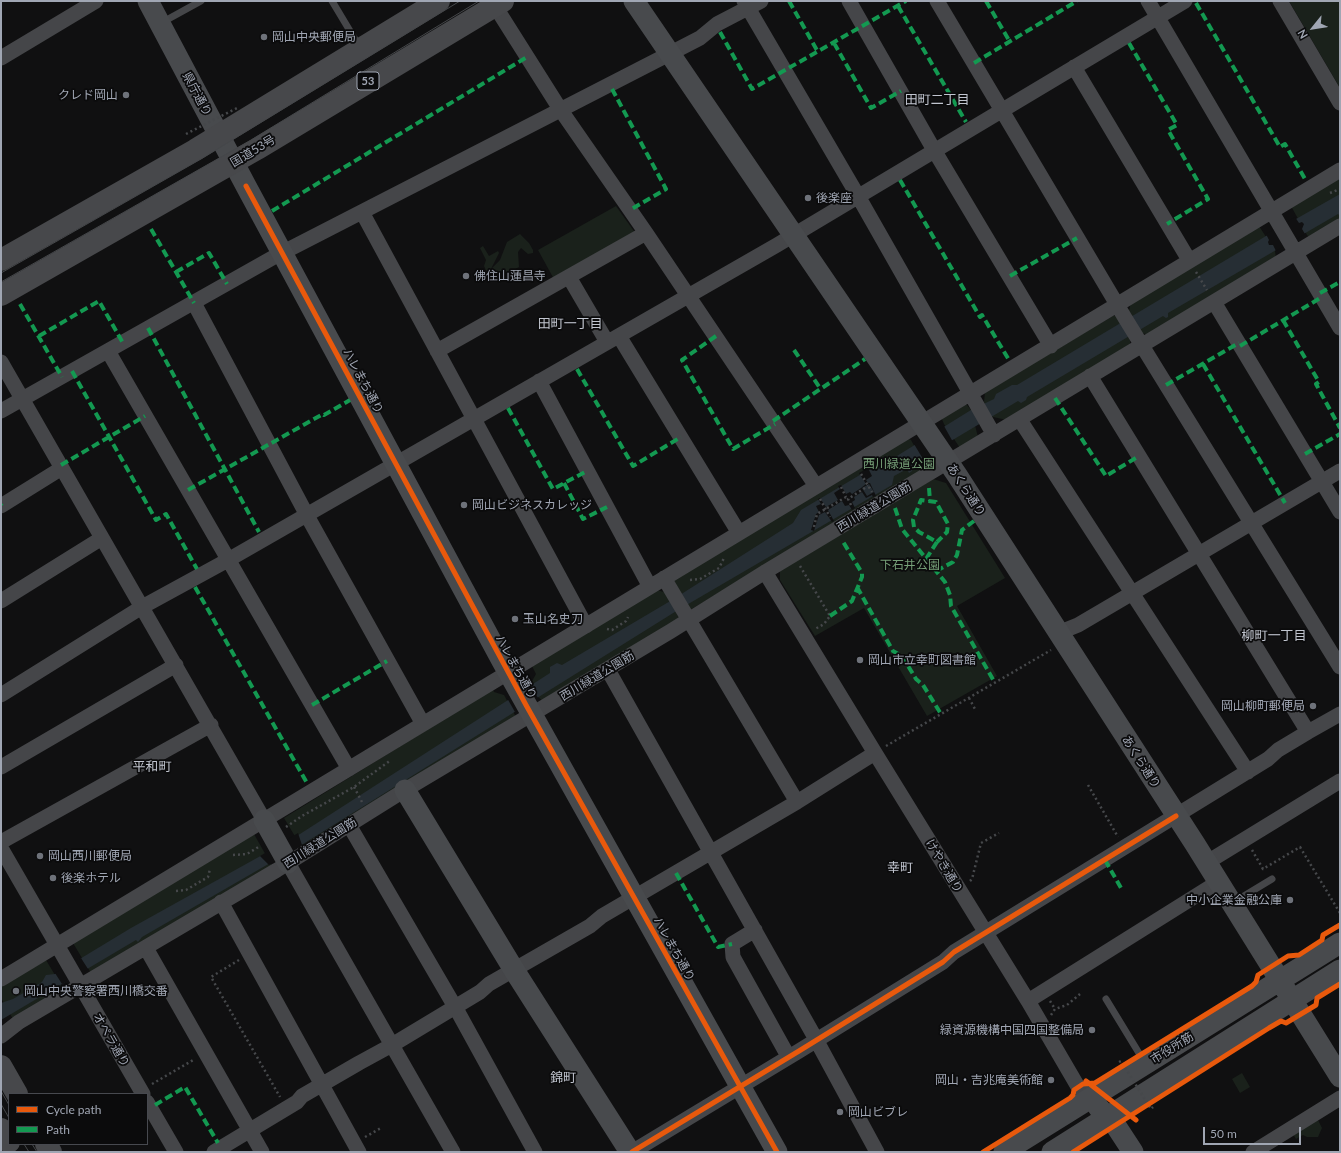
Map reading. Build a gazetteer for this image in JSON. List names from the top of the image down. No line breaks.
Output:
{"streets":{"main road":["53","国道53号"],"street":["県庁通り","ハレまち通り","あくら通り","西川緑道公園筋","けやき通り","オペラ通り","市役所筋"]},"crossings":[["53","県庁通り"],["県庁通り","国道53号"],["県庁通り","ハレまち通り"],["ハレまち通り","西川緑道公園筋"],["あくら通り","西川緑道公園筋"],["あくら通り","市役所筋"],["西川緑道公園筋","けやき通り"],["西川緑道公園筋","オペラ通り"],["けやき通り","市役所筋"]],"districts":["田町二丁目","田町一丁目","柳町一丁目","平和町","幸町","錦町"],"parks":["西川緑道公園","下石井公園"],"places":["岡山中央郵便局","クレド岡山","後楽座","佛住山蓮昌寺","岡山ビジネスカレッジ","玉山名史刀","岡山市立幸町図書館","岡山柳町郵便局","岡山西川郵便局","後楽ホテル","中小企業金融公庫","岡山中央警察署西川橋交番","緑資源機構中国四国整備局","岡山・吉兆庵美術館","岡山ビブレ"],"legend":["Cycle path","Path"],"scale_bar":"50 m","north":"bottom left"}
